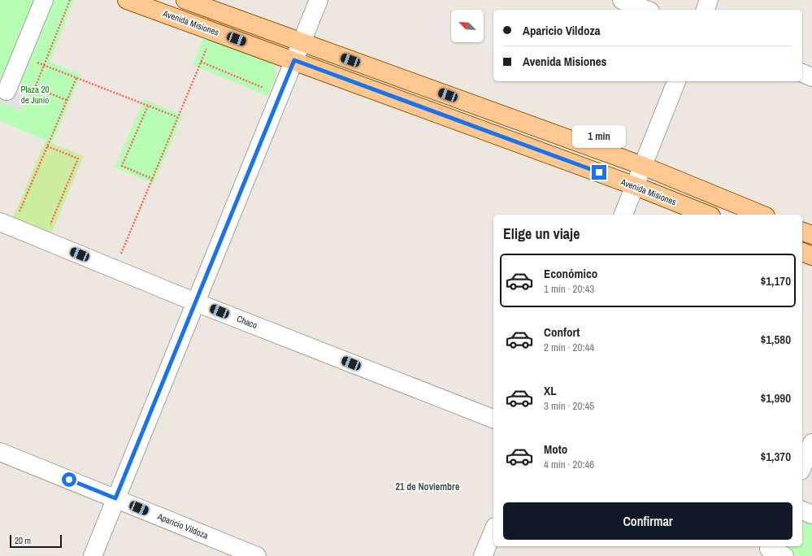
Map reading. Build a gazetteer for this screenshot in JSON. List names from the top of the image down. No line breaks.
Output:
{"streets":{"main road":["Avenida Misiones"],"street":["Chaco","Aparicio Vildoza"]},"districts":["21 de Noviembre"],"parks":["Plaza 20 de Junio"],"scale_bar":"20 m","north":"top left","page":{"banner":["Aparicio Vildoza","Avenida Misiones"],"bubble":"1 min","heading":"Elige un viaje","list":[{"name":"Económico","note":"1 min · 20:43","value":"$1,170"},{"name":"Confort","note":"2 min · 20:44","value":"$1,580"},{"name":"XL","note":"3 min · 20:45","value":"$1,990"},{"name":"Moto","note":"4 min · 20:46","value":"$1,370"}],"buttons":"Confirmar","scale":"20 m"}}
